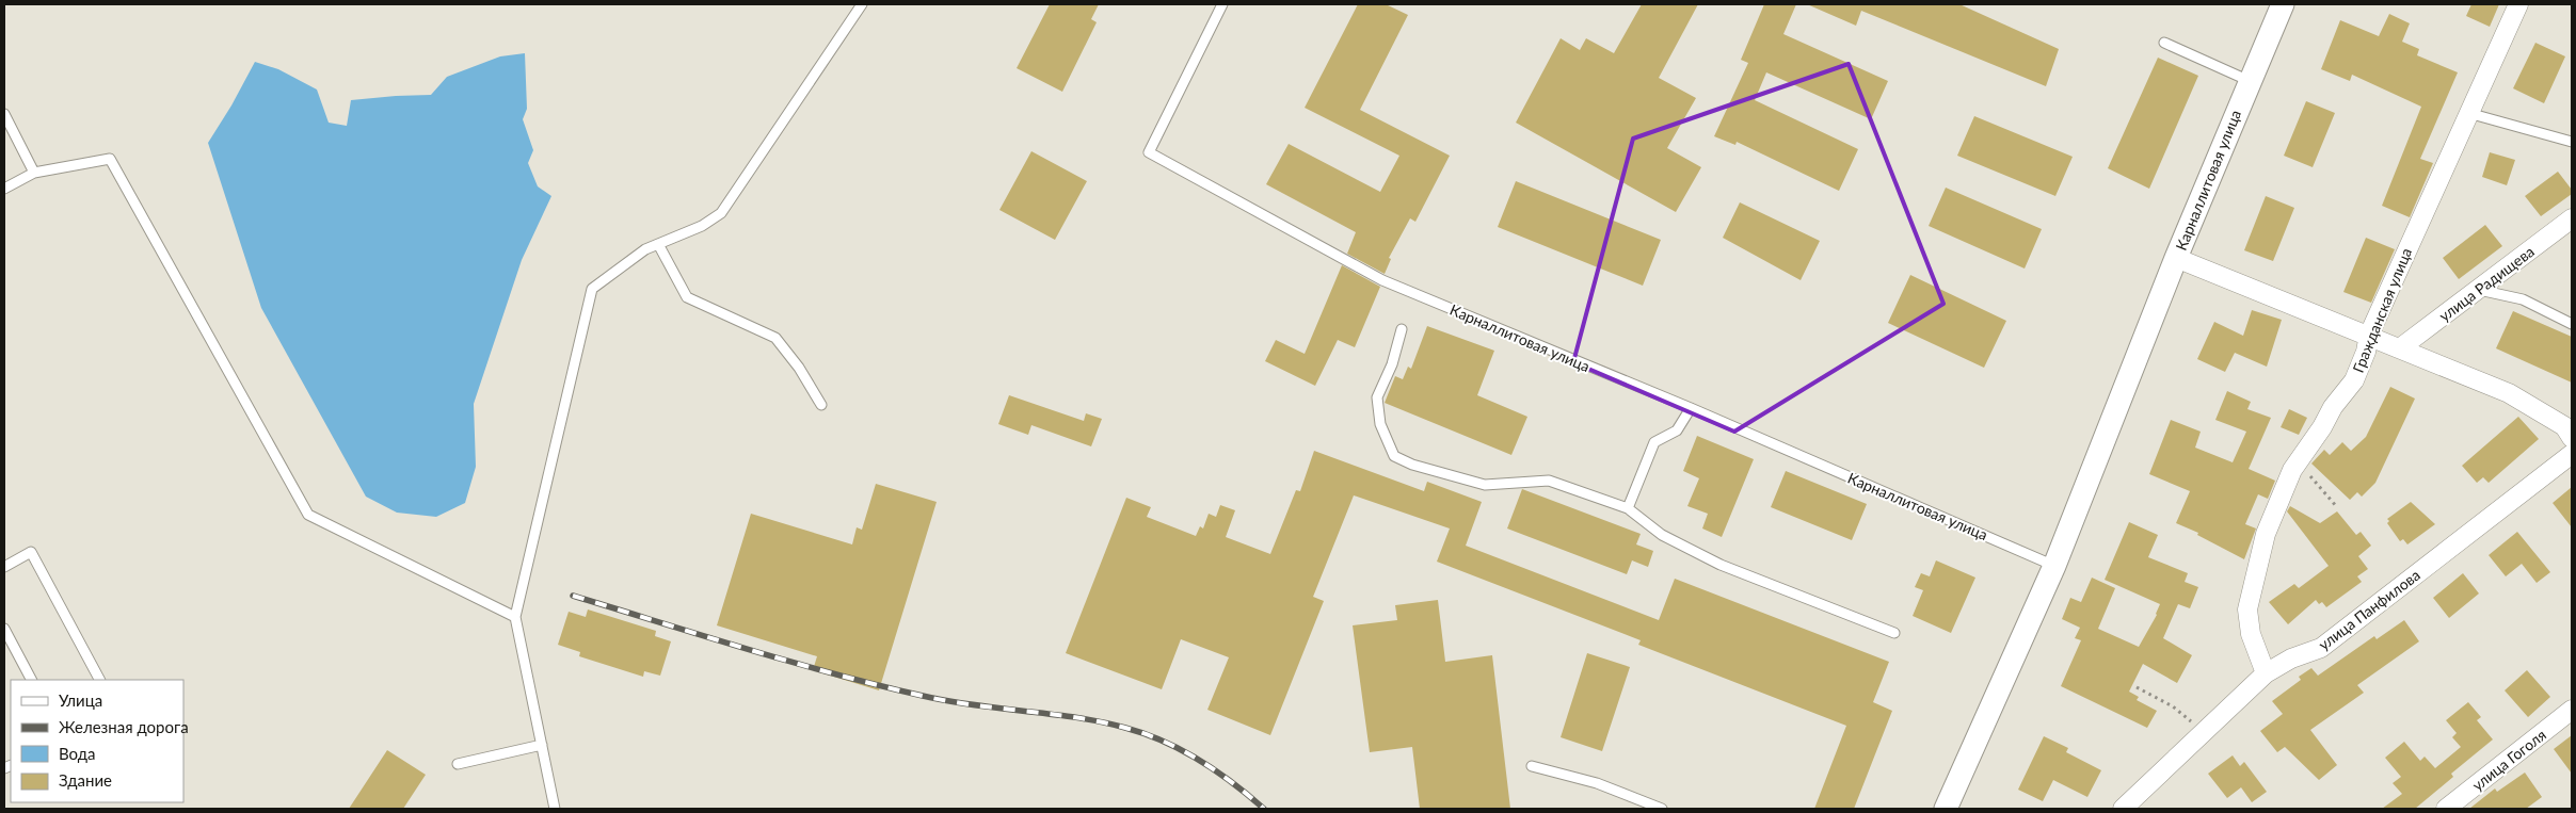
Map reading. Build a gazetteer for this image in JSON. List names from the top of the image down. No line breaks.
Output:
{"streets":{"street":["Карналлитовая улица","улица Радищева","Гражданская улица","улица Панфилова","улица Гоголя"]},"crossings":[["Гражданская улица","улица Панфилова"]],"legend":["Улица","Железная дорога","Вода","Здание"]}
